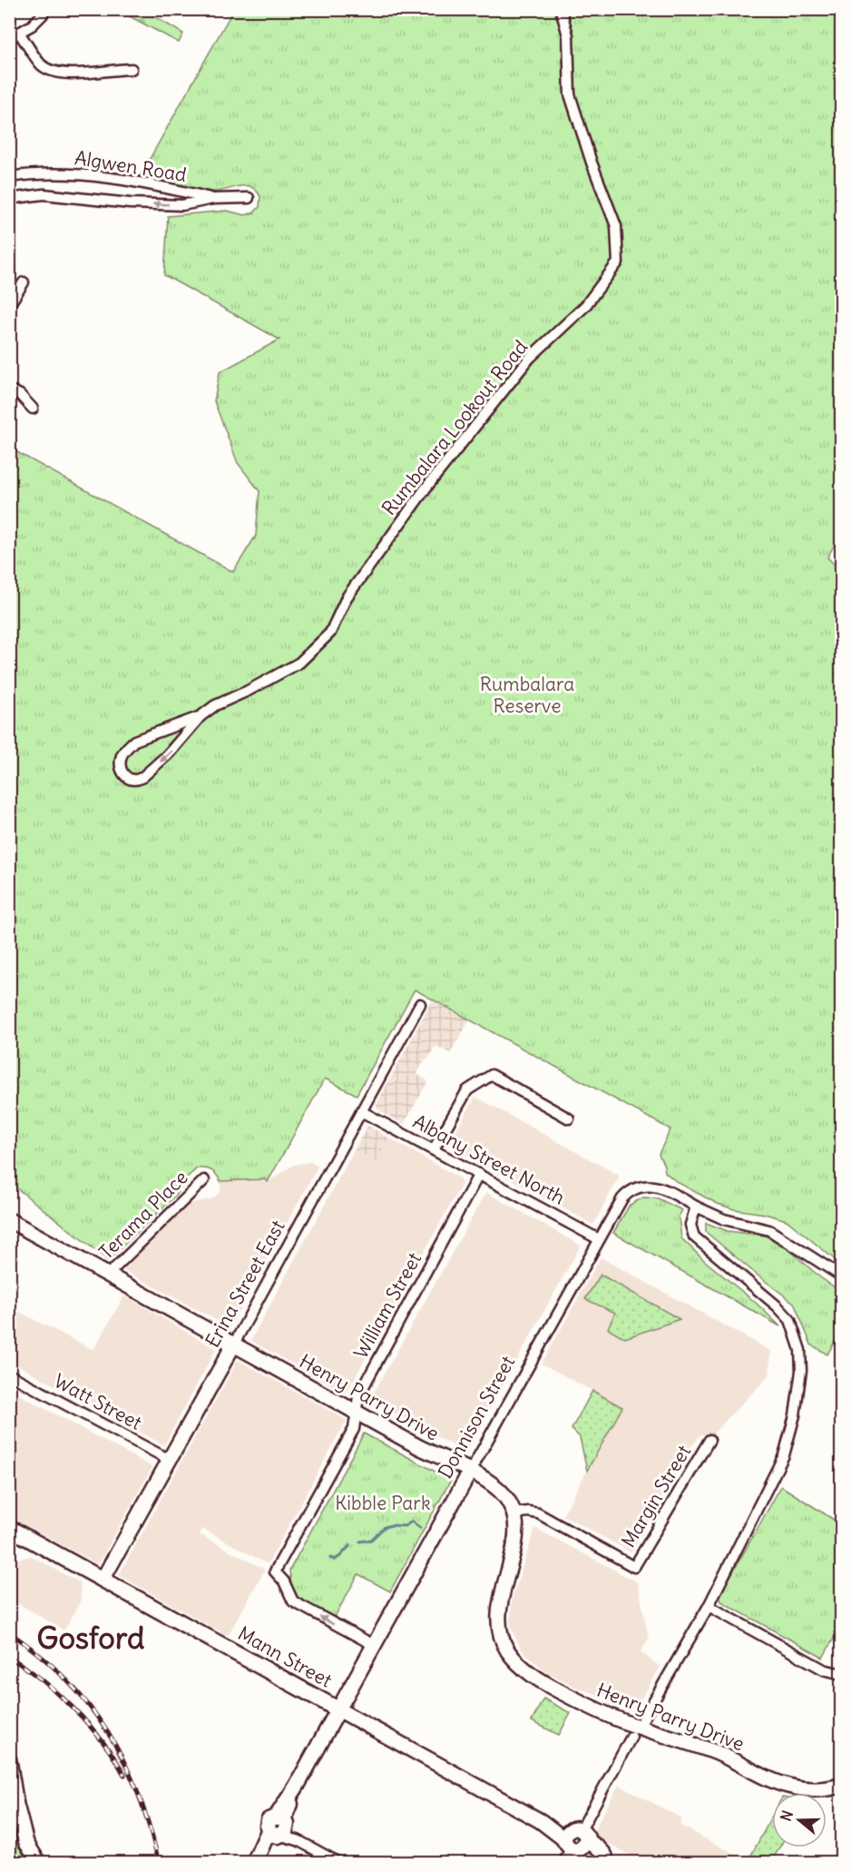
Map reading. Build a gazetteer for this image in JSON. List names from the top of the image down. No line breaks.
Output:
{"streets":{"main road":["Erina Street East","Henry Parry Drive","Donnison Street","Mann Street"],"street":["Algwen Road","Rumbalara Lookout Road","Albany Street North","Terama Place","William Street","Watt Street","Margin Street"]},"crossings":[["Albany Street North","Erina Street East"],["Albany Street North","William Street"],["Albany Street North","Donnison Street"],["Terama Place","Henry Parry Drive"],["Erina Street East","Henry Parry Drive"],["Erina Street East","Watt Street"],["Erina Street East","Mann Street"],["William Street","Henry Parry Drive"],["William Street","Donnison Street"],["Henry Parry Drive","Donnison Street"],["Henry Parry Drive","Margin Street"],["Donnison Street","Mann Street"]],"districts":["Gosford"],"parks":["Rumbalara Reserve","Kibble Park"],"north":"left"}
